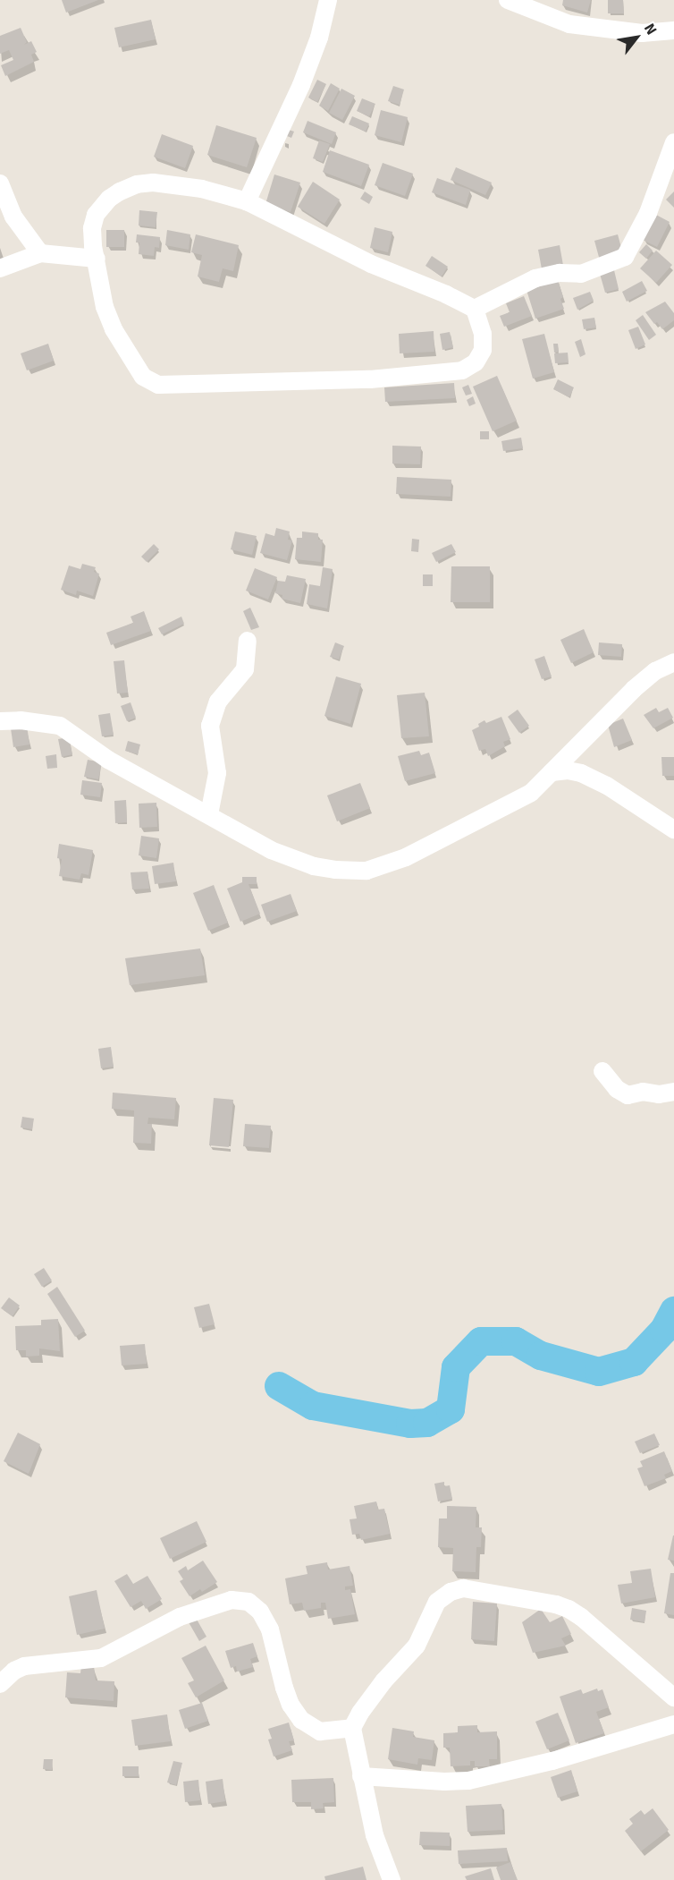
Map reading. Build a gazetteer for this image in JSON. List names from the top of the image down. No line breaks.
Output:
{"north":"top right"}
